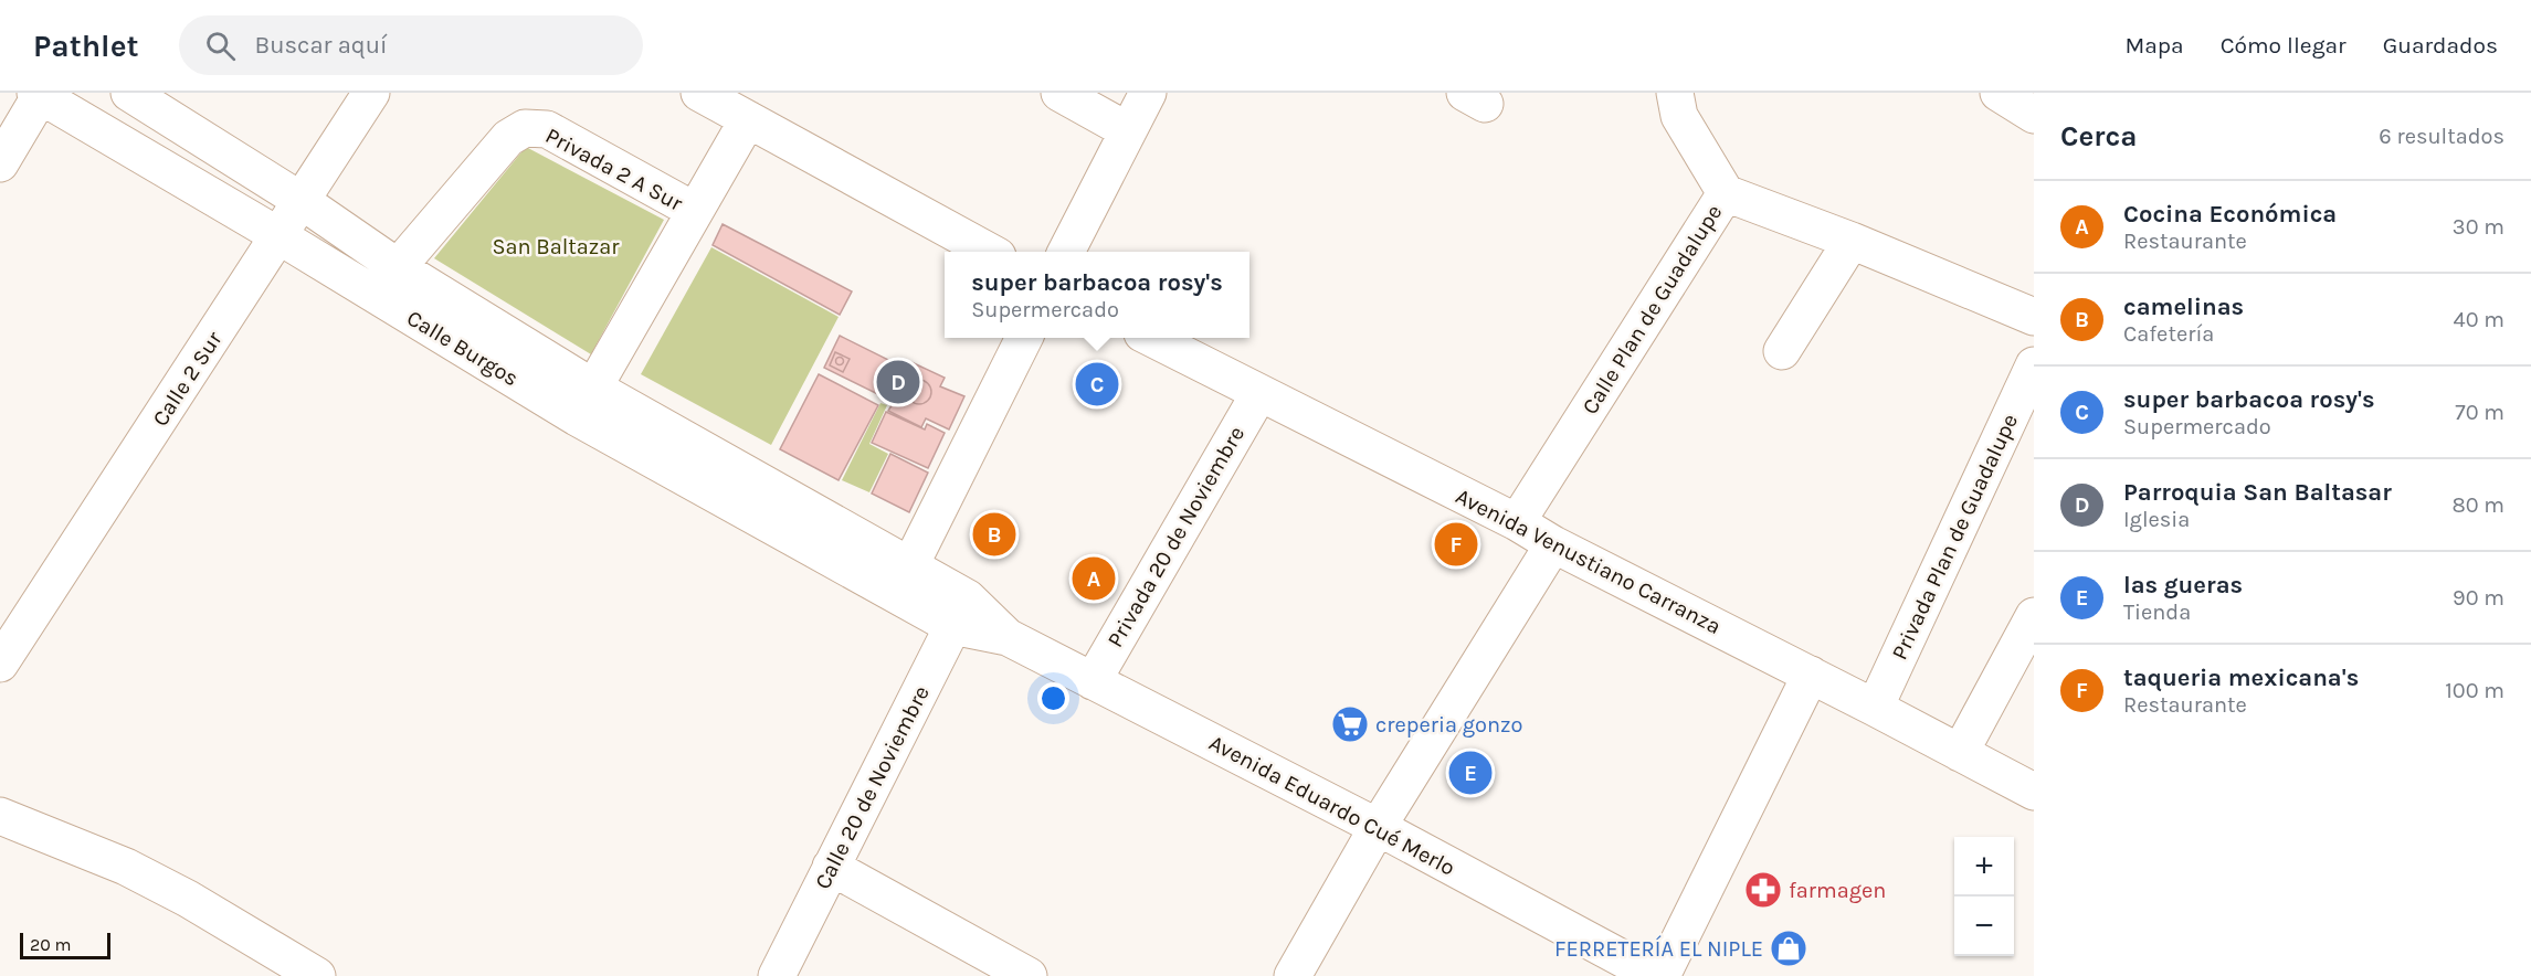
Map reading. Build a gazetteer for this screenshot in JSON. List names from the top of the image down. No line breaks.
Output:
{"streets":{"street":["Privada 2 A Sur","Calle Plan de Guadalupe","Calle Burgos","Calle 2 Sur","Privada 20 de Noviembre","Privada Plan de Guadalupe","Avenida Venustiano Carranza","Calle 20 de Noviembre","Avenida Eduardo Cué Merlo"]},"crossings":[["Privada 2 A Sur","Calle Burgos"],["Calle Plan de Guadalupe","Avenida Venustiano Carranza"],["Calle Burgos","Calle 2 Sur"],["Calle Burgos","Avenida Eduardo Cué Merlo"],["Privada 20 de Noviembre","Avenida Venustiano Carranza"],["Privada 20 de Noviembre","Avenida Eduardo Cué Merlo"],["Privada Plan de Guadalupe","Avenida Venustiano Carranza"],["Calle 20 de Noviembre","Avenida Eduardo Cué Merlo"]],"parks":["San Baltazar"],"places":{"supermarket":["creperia gonzo"],"pharmacy":["farmagen"],"shop":["FERRETERÍA EL NIPLE"]},"scale_bar":"20 m","page":{"header":"Pathlet","search":"Buscar aquí","nav":["Mapa","Cómo llegar","Guardados"],"heading":["Cerca","6 resultados"],"list":[{"mark":"A","name":"Cocina Económica","note":"Restaurante","value":"30 m"},{"mark":"B","name":"camelinas","note":"Cafetería","value":"40 m"},{"mark":"C","name":"super barbacoa rosy's","note":"Supermercado","value":"70 m"},{"mark":"D","name":"Parroquia San Baltasar","note":"Iglesia","value":"80 m"},{"mark":"E","name":"las gueras","note":"Tienda","value":"90 m"},{"mark":"F","name":"taqueria mexicana's","note":"Restaurante","value":"100 m"}],"popup":["super barbacoa rosy's","Supermercado"],"pins":["D","C","B","F","A","E"],"map_buttons":["+","−"],"scale":"20 m"}}
